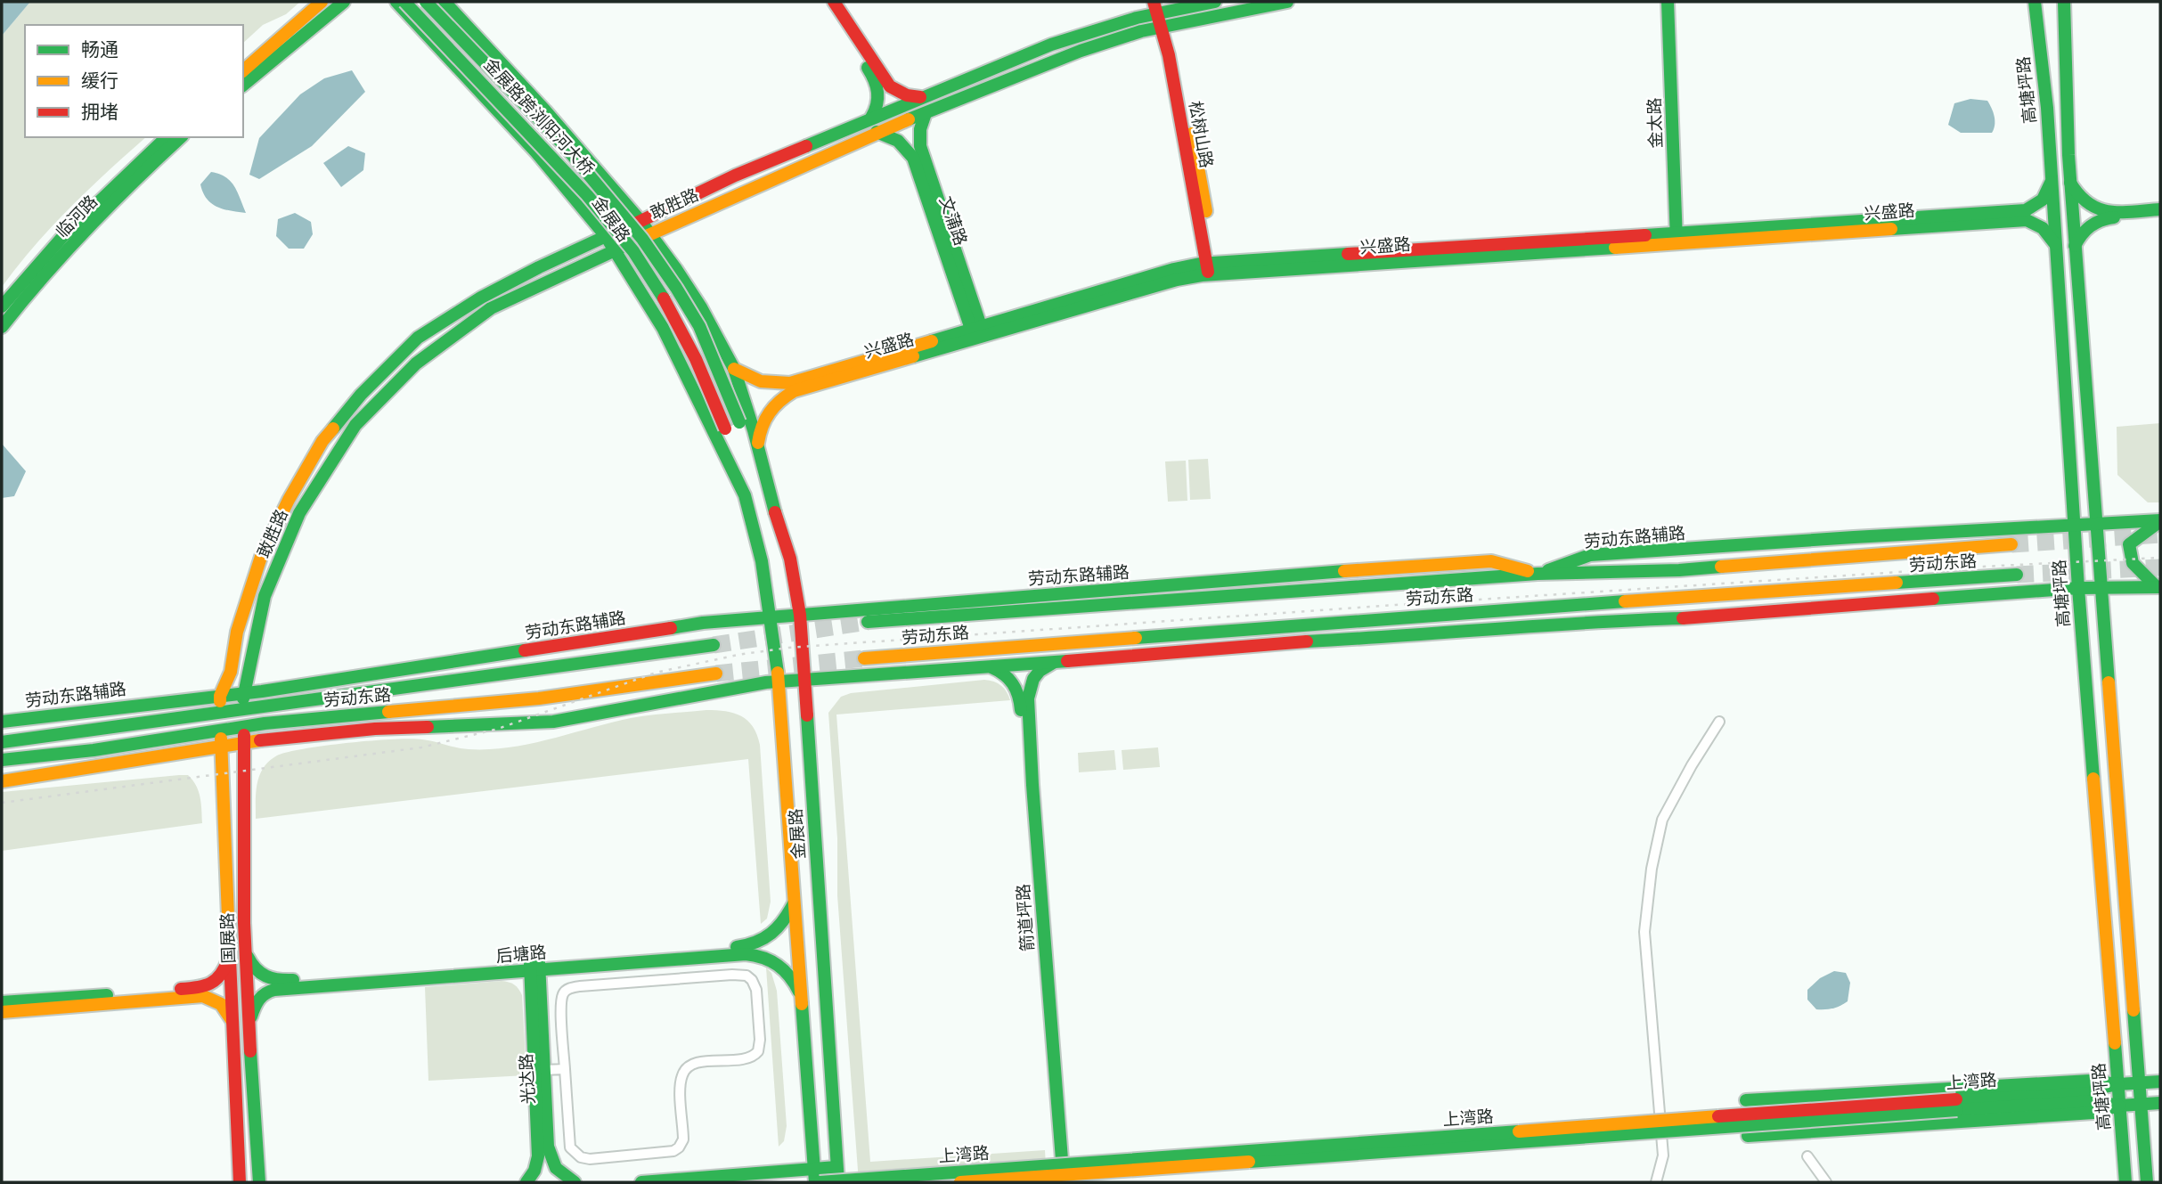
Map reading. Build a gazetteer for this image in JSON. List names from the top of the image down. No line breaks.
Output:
{"streets":{"main road":["高塘坪路","金展路跨浏阳河大桥","金太路","松树山路","敢胜路","兴盛路","临河路","金展路","文蒲路","劳动东路辅路","劳动东路","箭道坪路","国展路","后塘路","光达路","上湾路"]},"crossings":[["高塘坪路","兴盛路"],["高塘坪路","劳动东路辅路"],["高塘坪路","上湾路"],["金展路跨浏阳河大桥","金展路"],["金太路","兴盛路"],["松树山路","敢胜路"],["松树山路","兴盛路"],["敢胜路","金展路"],["敢胜路","文蒲路"],["敢胜路","劳动东路辅路"],["敢胜路","国展路"],["兴盛路","金展路"],["兴盛路","文蒲路"],["金展路","劳动东路辅路"],["金展路","后塘路"],["金展路","上湾路"],["劳动东路辅路","劳动东路"],["劳动东路辅路","国展路"],["劳动东路","国展路"],["国展路","后塘路"],["后塘路","光达路"]],"legend":["畅通","缓行","拥堵"]}
